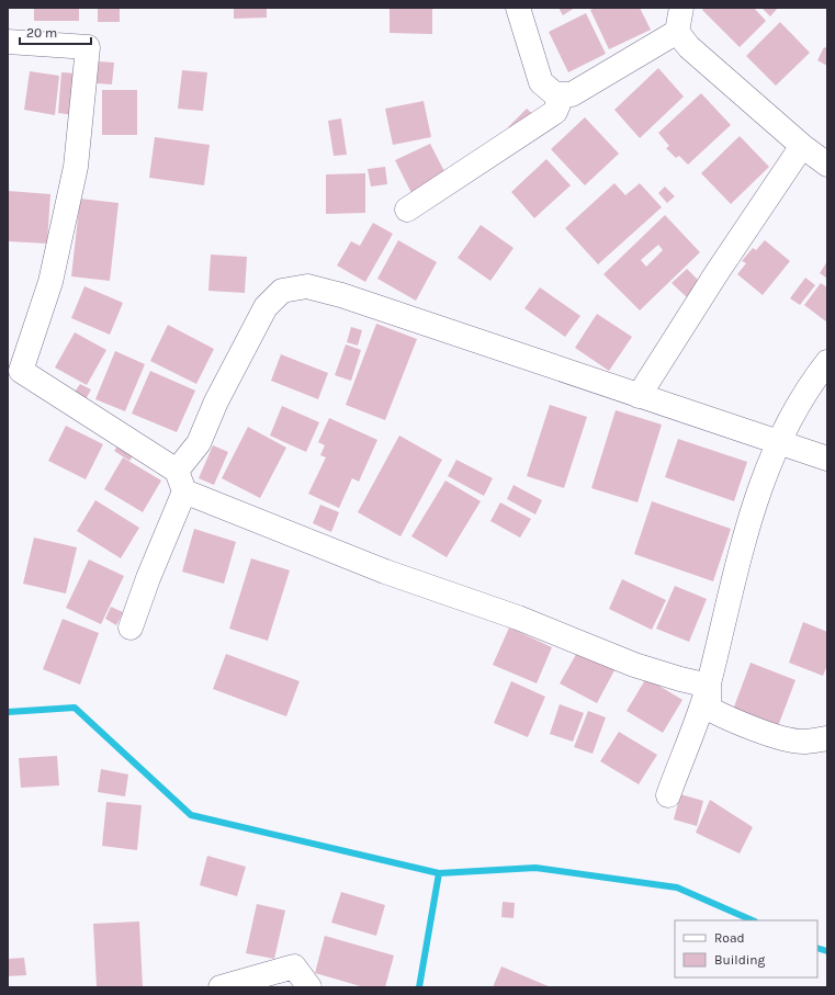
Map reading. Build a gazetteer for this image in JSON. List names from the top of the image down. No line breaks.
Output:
{"legend":["Road","Building"],"scale_bar":"20 m"}
